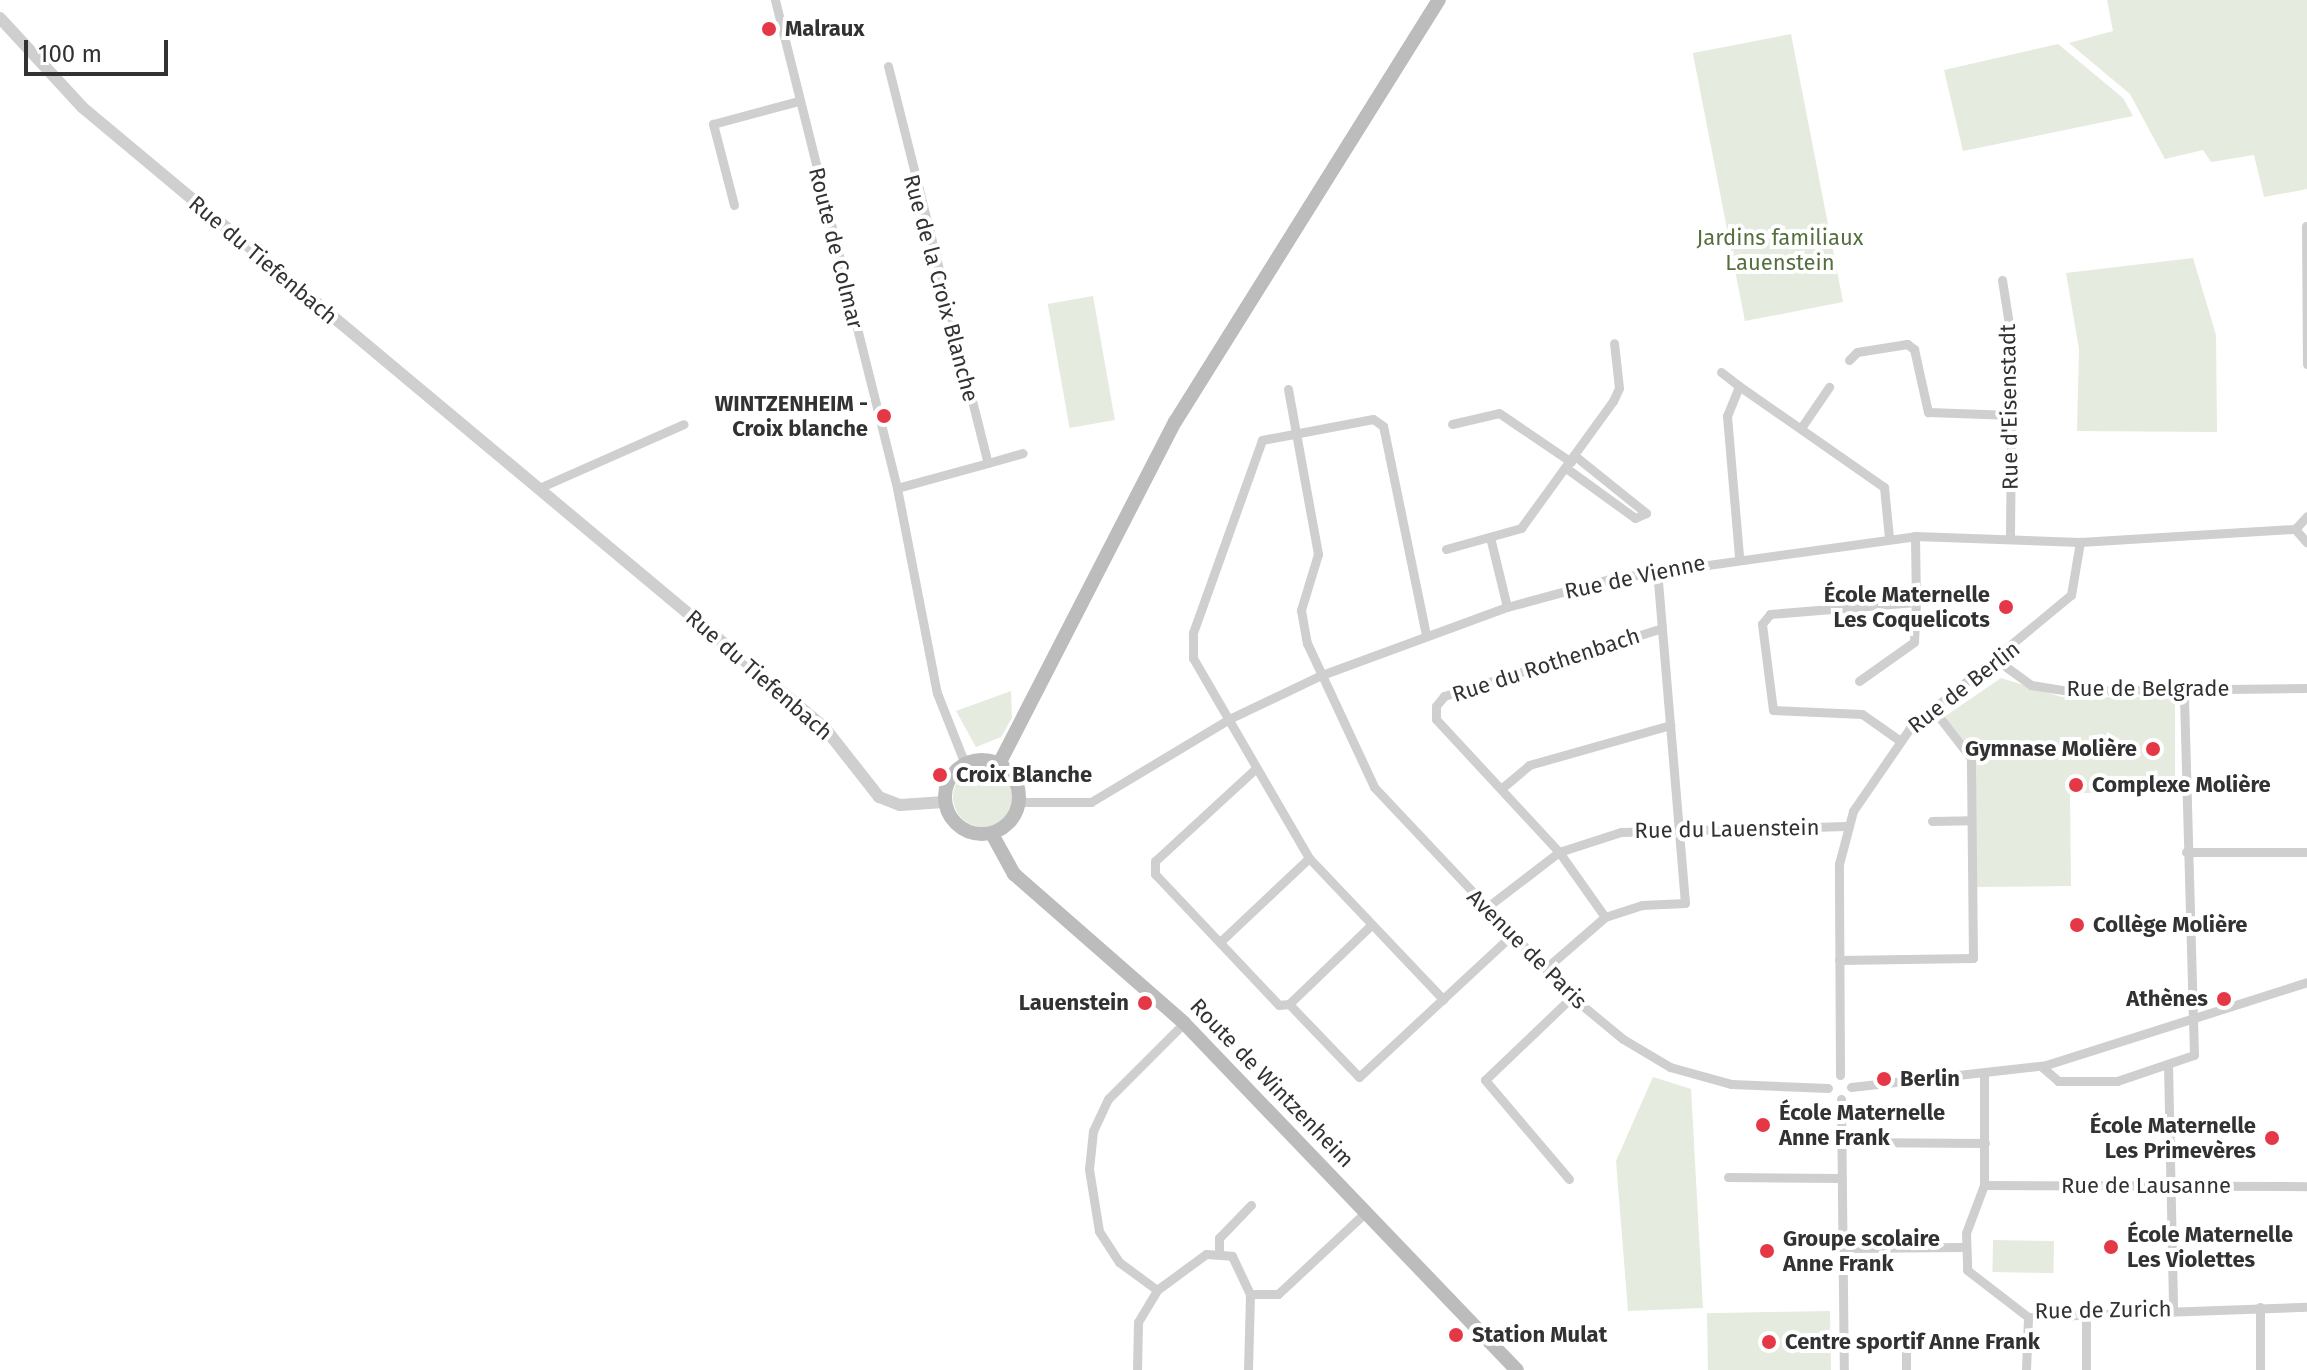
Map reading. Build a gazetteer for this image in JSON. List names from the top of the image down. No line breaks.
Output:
{"streets":{"main road":["Route de Wintzenheim"],"street":["Route de Colmar","Rue du Tiefenbach","Rue de la Croix Blanche","Rue d'Eisenstadt","Rue de Vienne","Rue du Rothenbach","Rue de Berlin","Rue de Belgrade","Rue du Lauenstein","Avenue de Paris","Rue de Lausanne","Rue de Zurich"]},"crossings":[["Rue du Tiefenbach","Rue de Vienne"],["Rue du Tiefenbach","Route de Wintzenheim"],["Rue d'Eisenstadt","Rue de Vienne"],["Rue de Vienne","Rue de Berlin"],["Rue de Vienne","Avenue de Paris"],["Rue de Vienne","Route de Wintzenheim"],["Rue du Rothenbach","Rue du Lauenstein"],["Rue de Berlin","Rue de Belgrade"],["Rue de Berlin","Rue du Lauenstein"],["Rue du Lauenstein","Avenue de Paris"]],"parks":["Jardins familiaux Lauenstein"],"places":["Malraux","WINTZENHEIM - Croix blanche","École Maternelle Les Coquelicots","Gymnase Molière","Croix Blanche","Complexe Molière","Collège Molière","Athènes","Lauenstein","Berlin","École Maternelle Anne Frank","École Maternelle Les Primevères","École Maternelle Les Violettes","Groupe scolaire Anne Frank","Station Mulat","Centre sportif Anne Frank"],"scale_bar":"100 m"}
